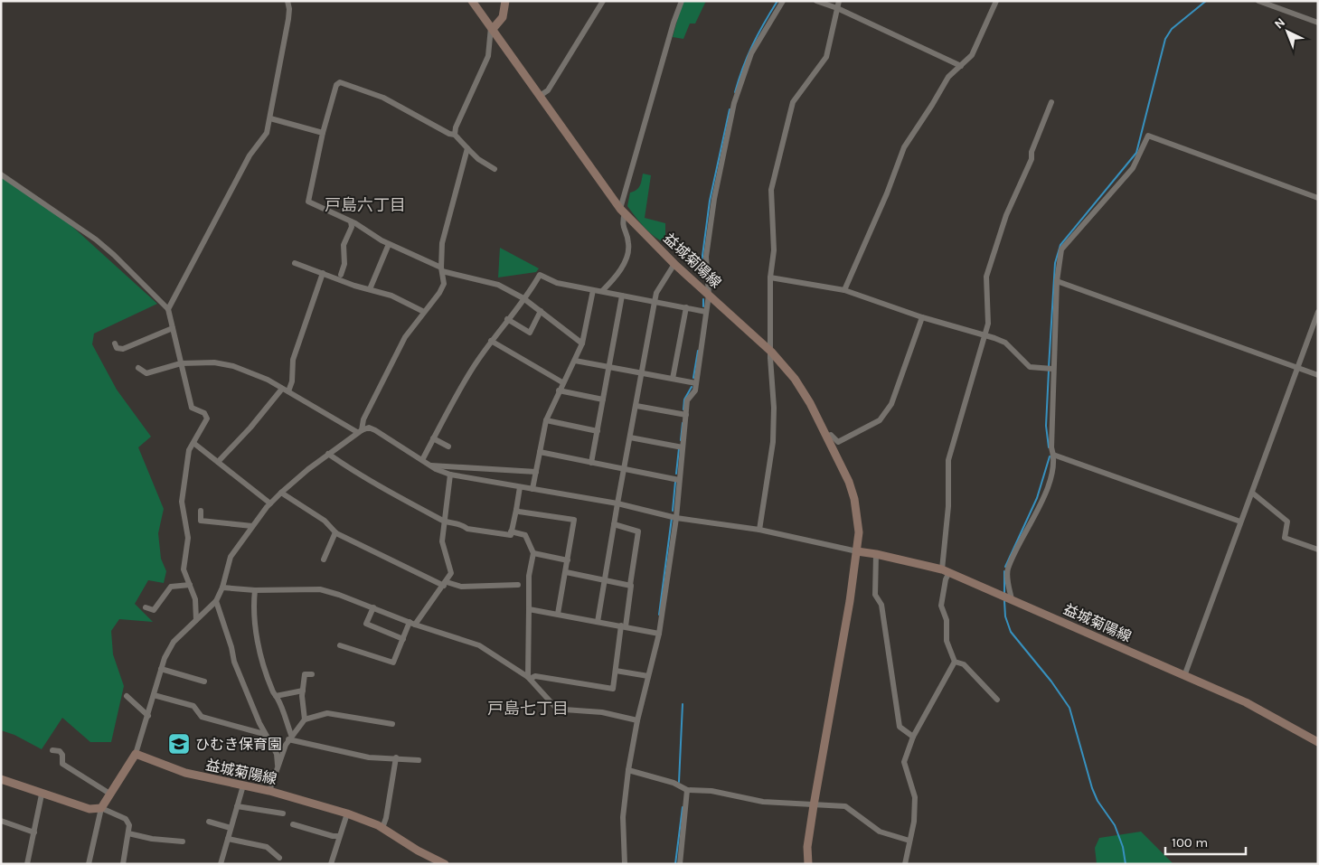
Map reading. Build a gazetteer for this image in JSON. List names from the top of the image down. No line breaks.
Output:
{"streets":{"main road":["益城菊陽線"]},"districts":["戸島六丁目","戸島七丁目"],"places":{"school or university":["ひむき保育園"]},"scale_bar":"100 m","north":"top left"}
